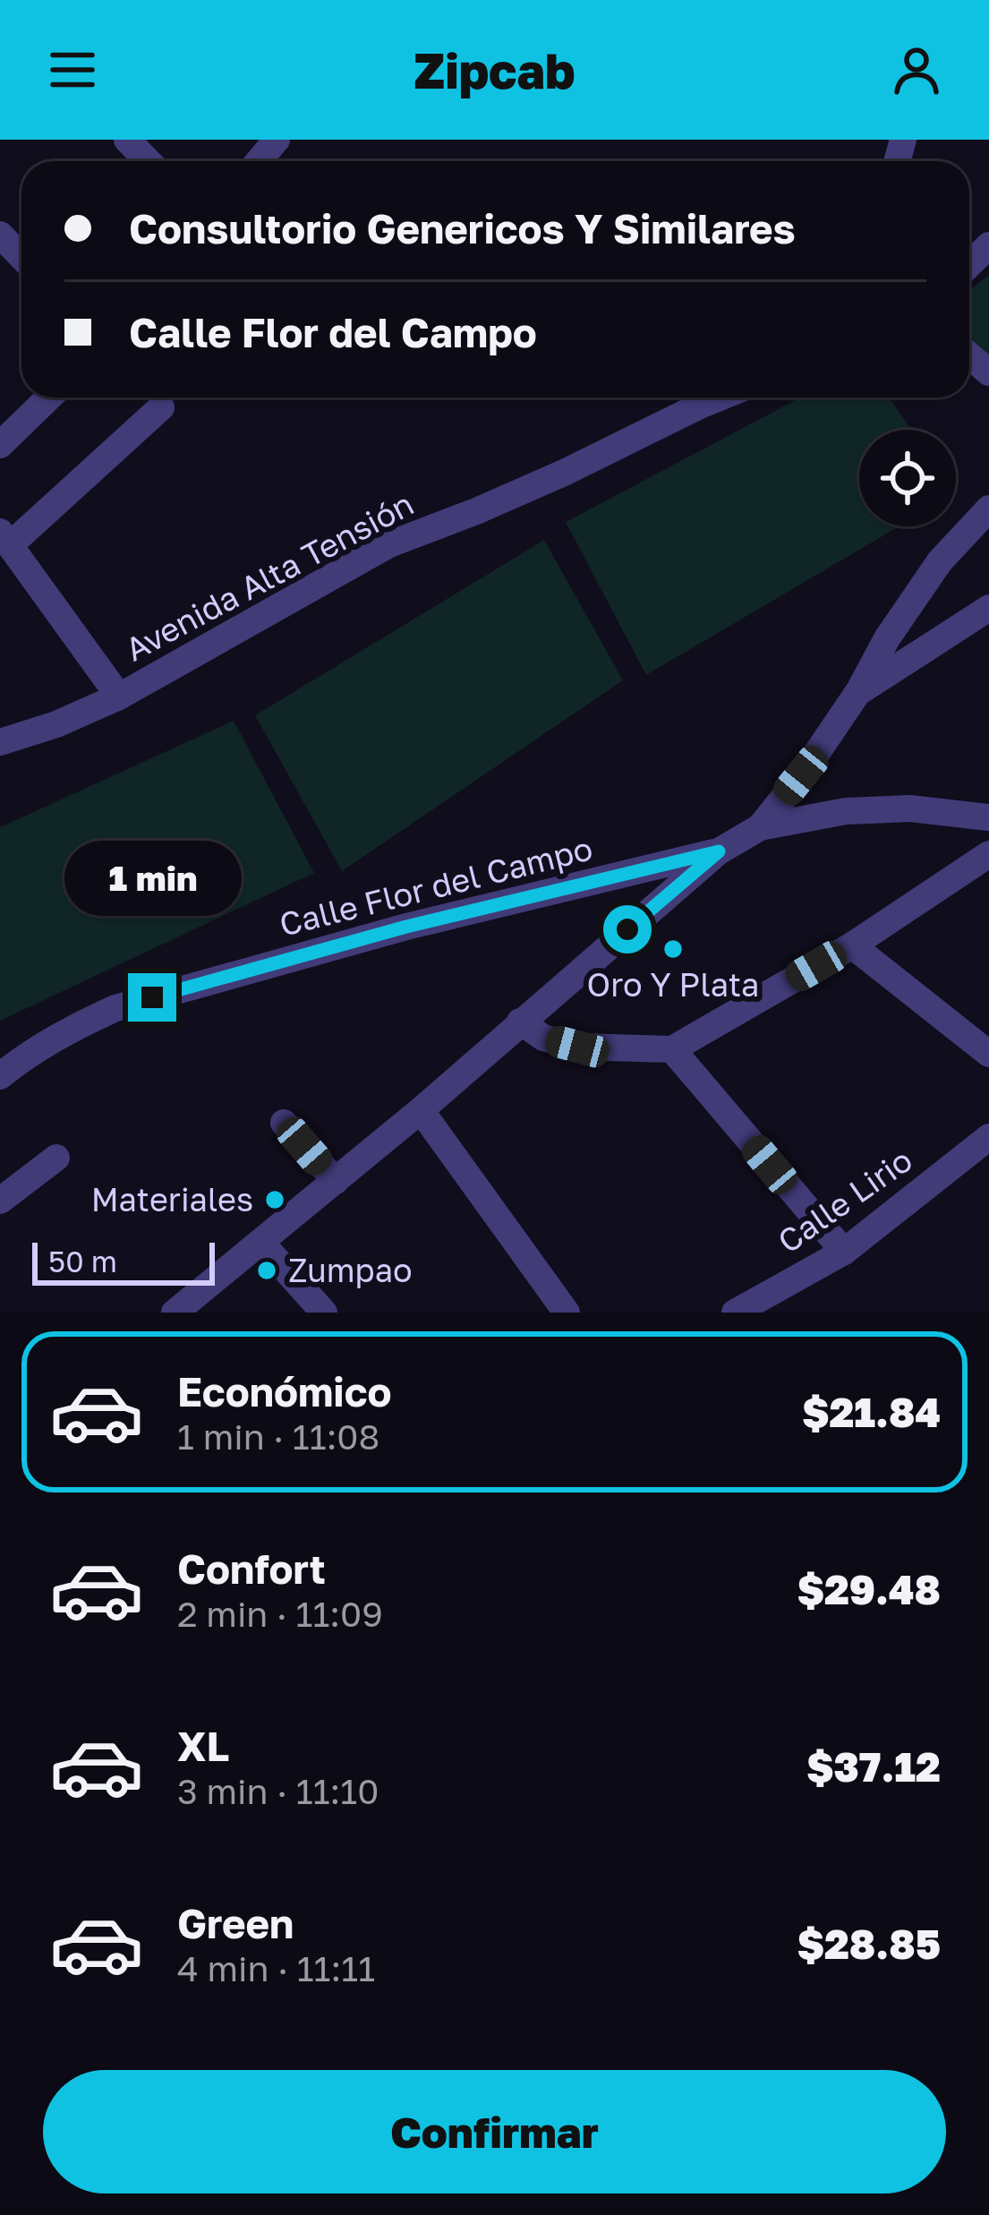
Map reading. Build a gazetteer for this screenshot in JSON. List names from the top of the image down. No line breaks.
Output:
{"streets":{"street":["Avenida Alta Tensión","Calle Flor del Campo","Calle Lirio"]},"places":["Oro Y Plata","Materiales","Zumpao"],"scale_bar":"50 m","page":{"header":"Zipcab","banner":["Consultorio Genericos Y Similares","Calle Flor del Campo"],"bubble":"1 min","scale":"50 m","list":[{"name":"Económico","note":"1 min · 11:08","value":"$21.84"},{"name":"Confort","note":"2 min · 11:09","value":"$29.48"},{"name":"XL","note":"3 min · 11:10","value":"$37.12"},{"name":"Green","note":"4 min · 11:11","value":"$28.85"}],"buttons":"Confirmar"}}
